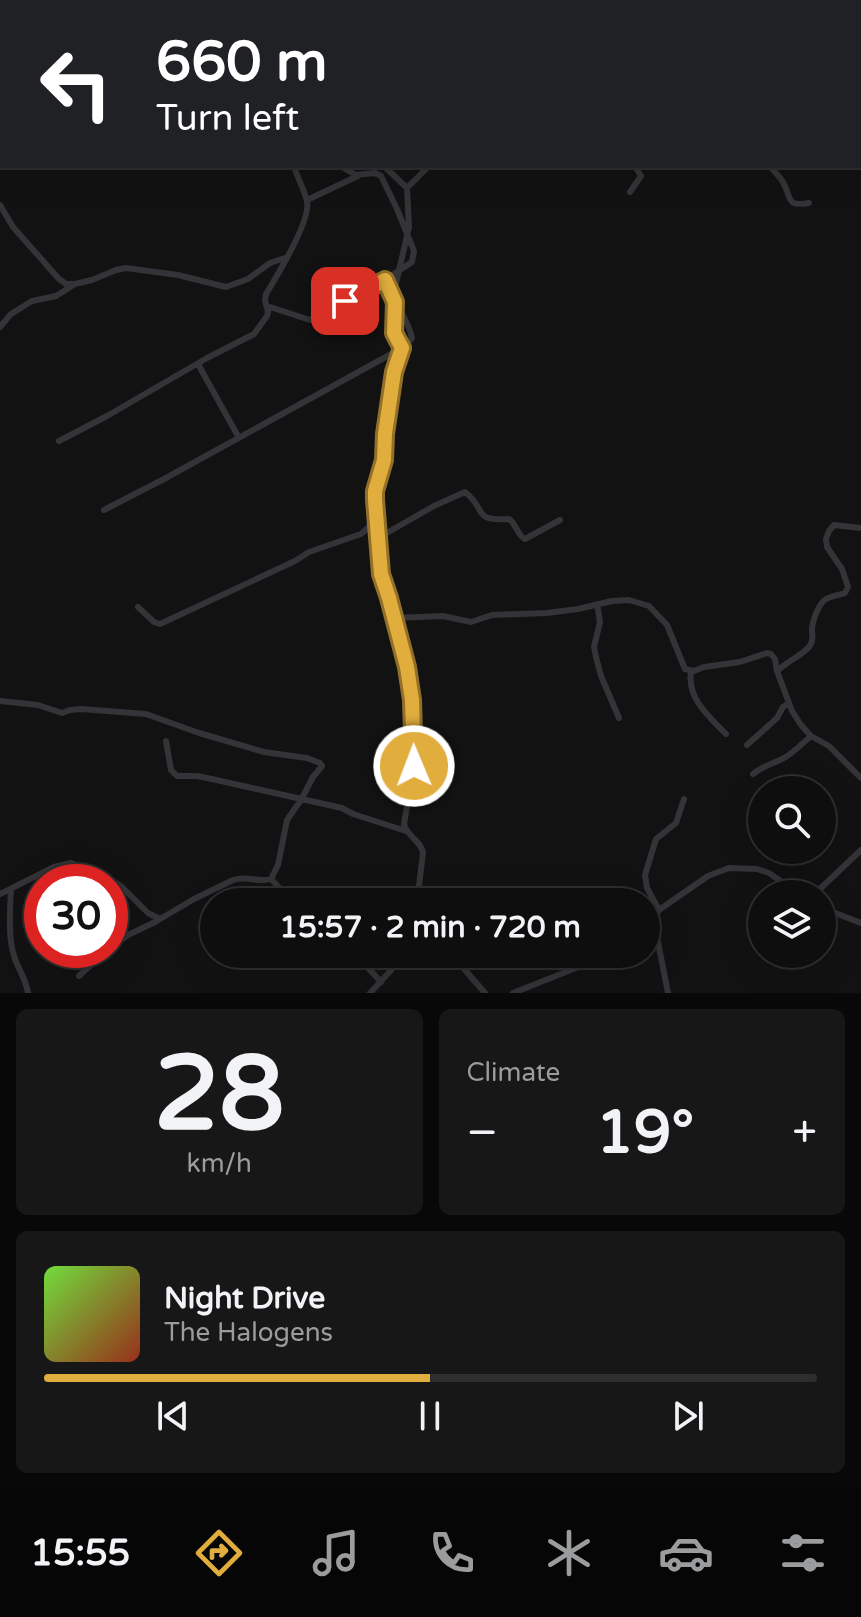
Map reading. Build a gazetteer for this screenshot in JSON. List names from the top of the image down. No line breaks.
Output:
{"page":{"turn":["660 m","Turn left"],"limit":"30","trip":"15:57 · 2 min · 720 m","tile":[["28","km/h"],"Climate"],"heat":["−","19°","+"],"song":["Night Drive","The Halogens"],"tabs":"15:55"}}
